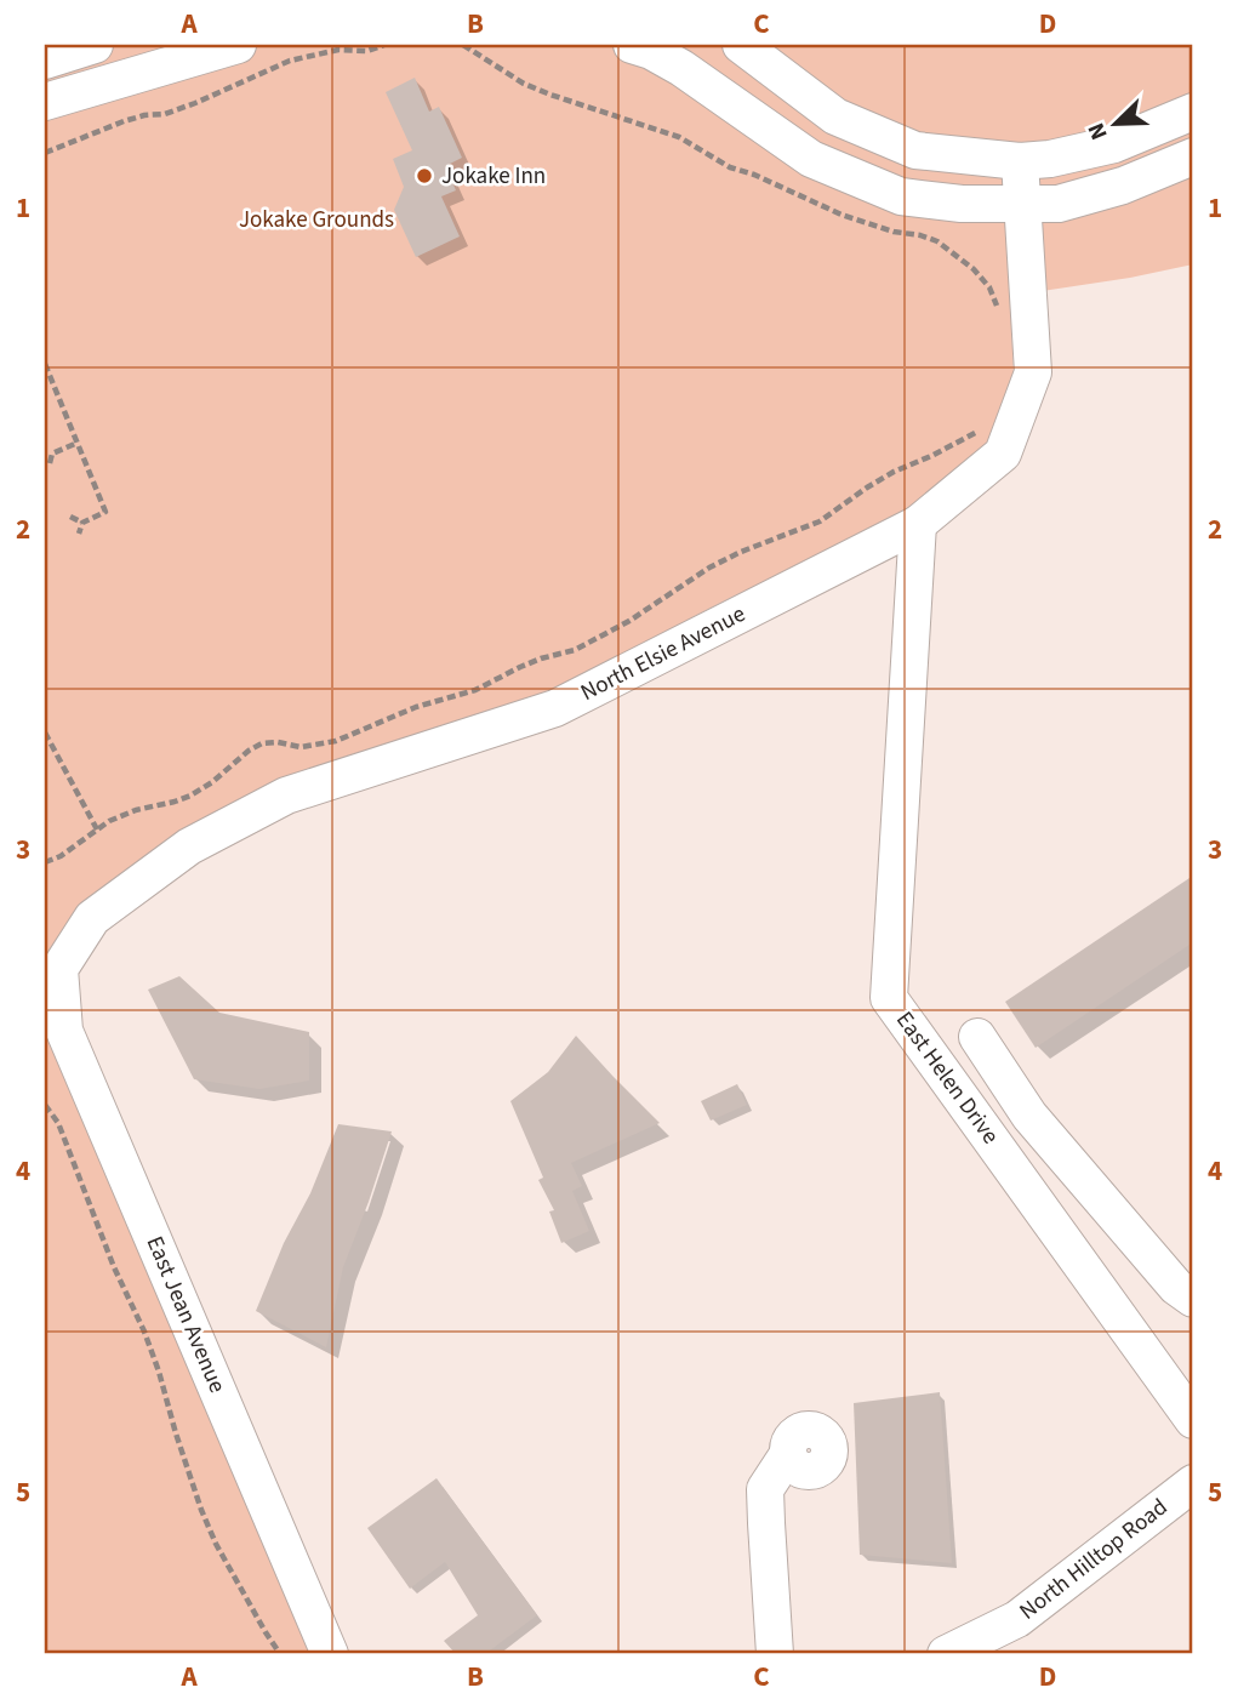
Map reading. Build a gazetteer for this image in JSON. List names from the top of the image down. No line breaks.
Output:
{"streets":{"street":["North Elsie Avenue","East Helen Drive","East Jean Avenue","North Hilltop Road"]},"crossings":[["North Elsie Avenue","East Helen Drive"],["North Elsie Avenue","East Jean Avenue"]],"parks":["Jokake Grounds"],"places":["Jokake Inn"],"north":"bottom left","grid":{"columns":["A","B","C","D"],"rows":["1","2","3","4","5"]}}
